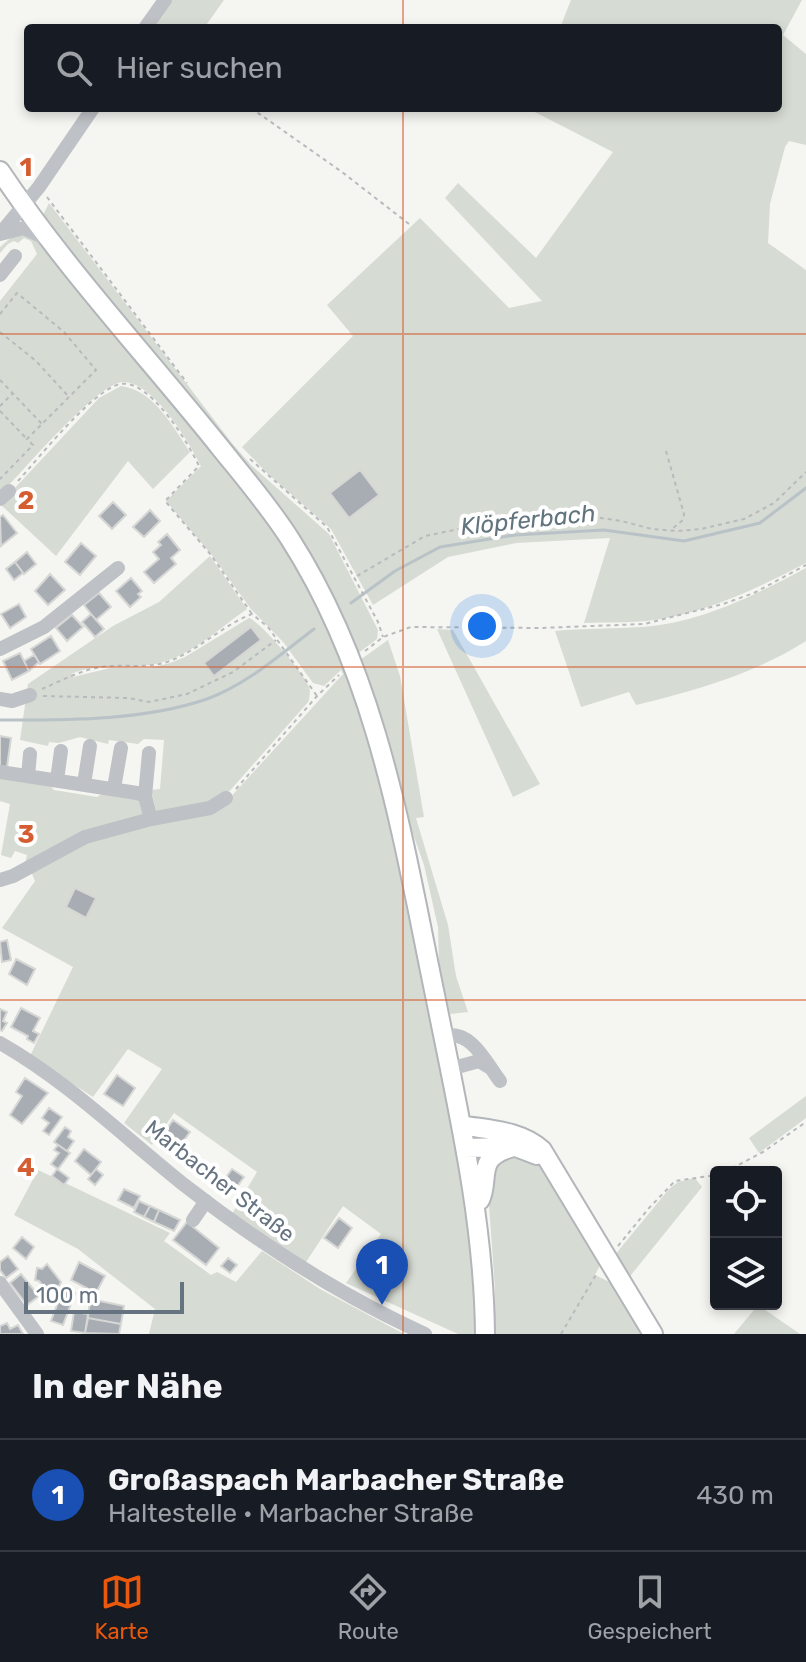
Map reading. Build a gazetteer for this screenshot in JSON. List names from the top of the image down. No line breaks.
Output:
{"streets":{"street":["Marbacher Straße"]},"water":["Klöpferbach"],"scale_bar":"100 m","page":{"search":"Hier suchen","pins":"1","scale":"100 m","heading":"In der Nähe","list":[{"mark":"1","name":"Großaspach Marbacher Straße","note":"Haltestelle · Marbacher Straße","value":"430 m"}],"nav":["Karte","Route","Gespeichert"]},"grid":{"rows":["1","2","3","4"]}}
